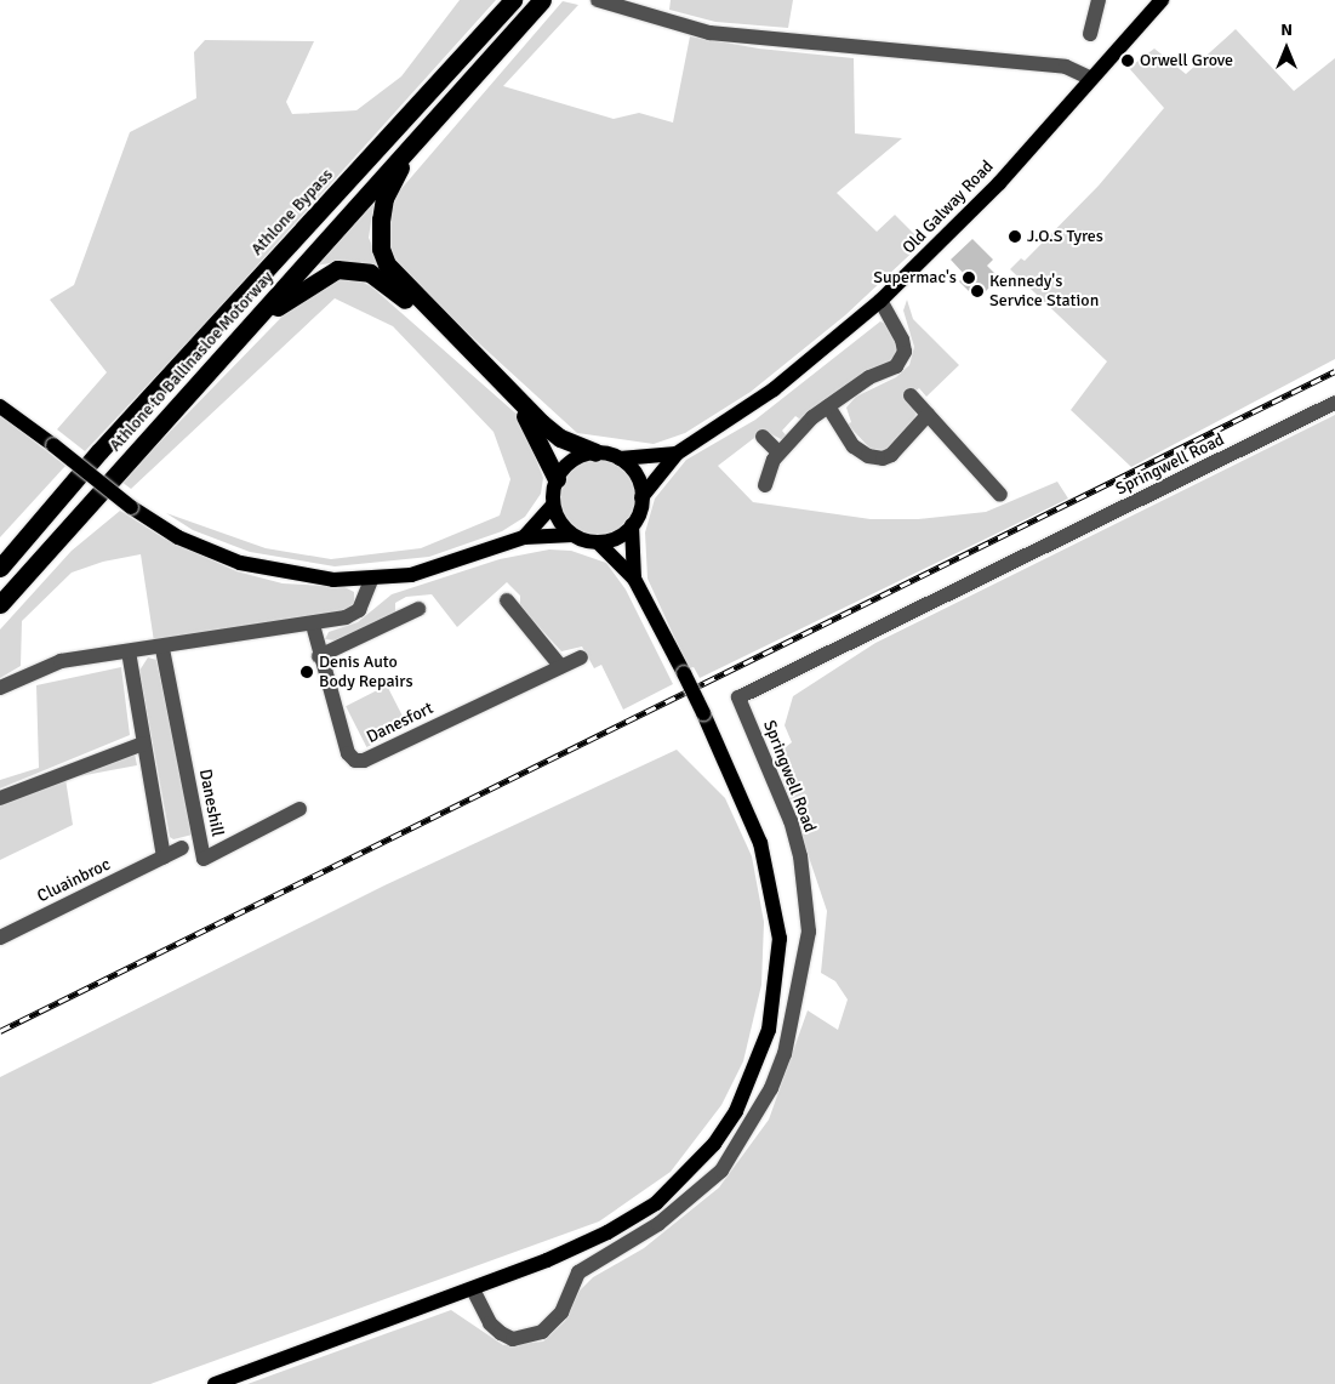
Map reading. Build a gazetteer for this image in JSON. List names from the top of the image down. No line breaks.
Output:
{"streets":{"highway":["Athlone Bypass","Athlone to Ballinasloe Motorway"],"main road":["Old Galway Road"],"street":["Springwell Road","Danesfort","Daneshill","Cluainbroc"]},"crossings":[["Athlone Bypass","Athlone to Ballinasloe Motorway"]],"places":["Orwell Grove","J.O.S Tyres","Supermac's","Kennedy's Service Station","Denis Auto Body Repairs"],"north":"top"}
